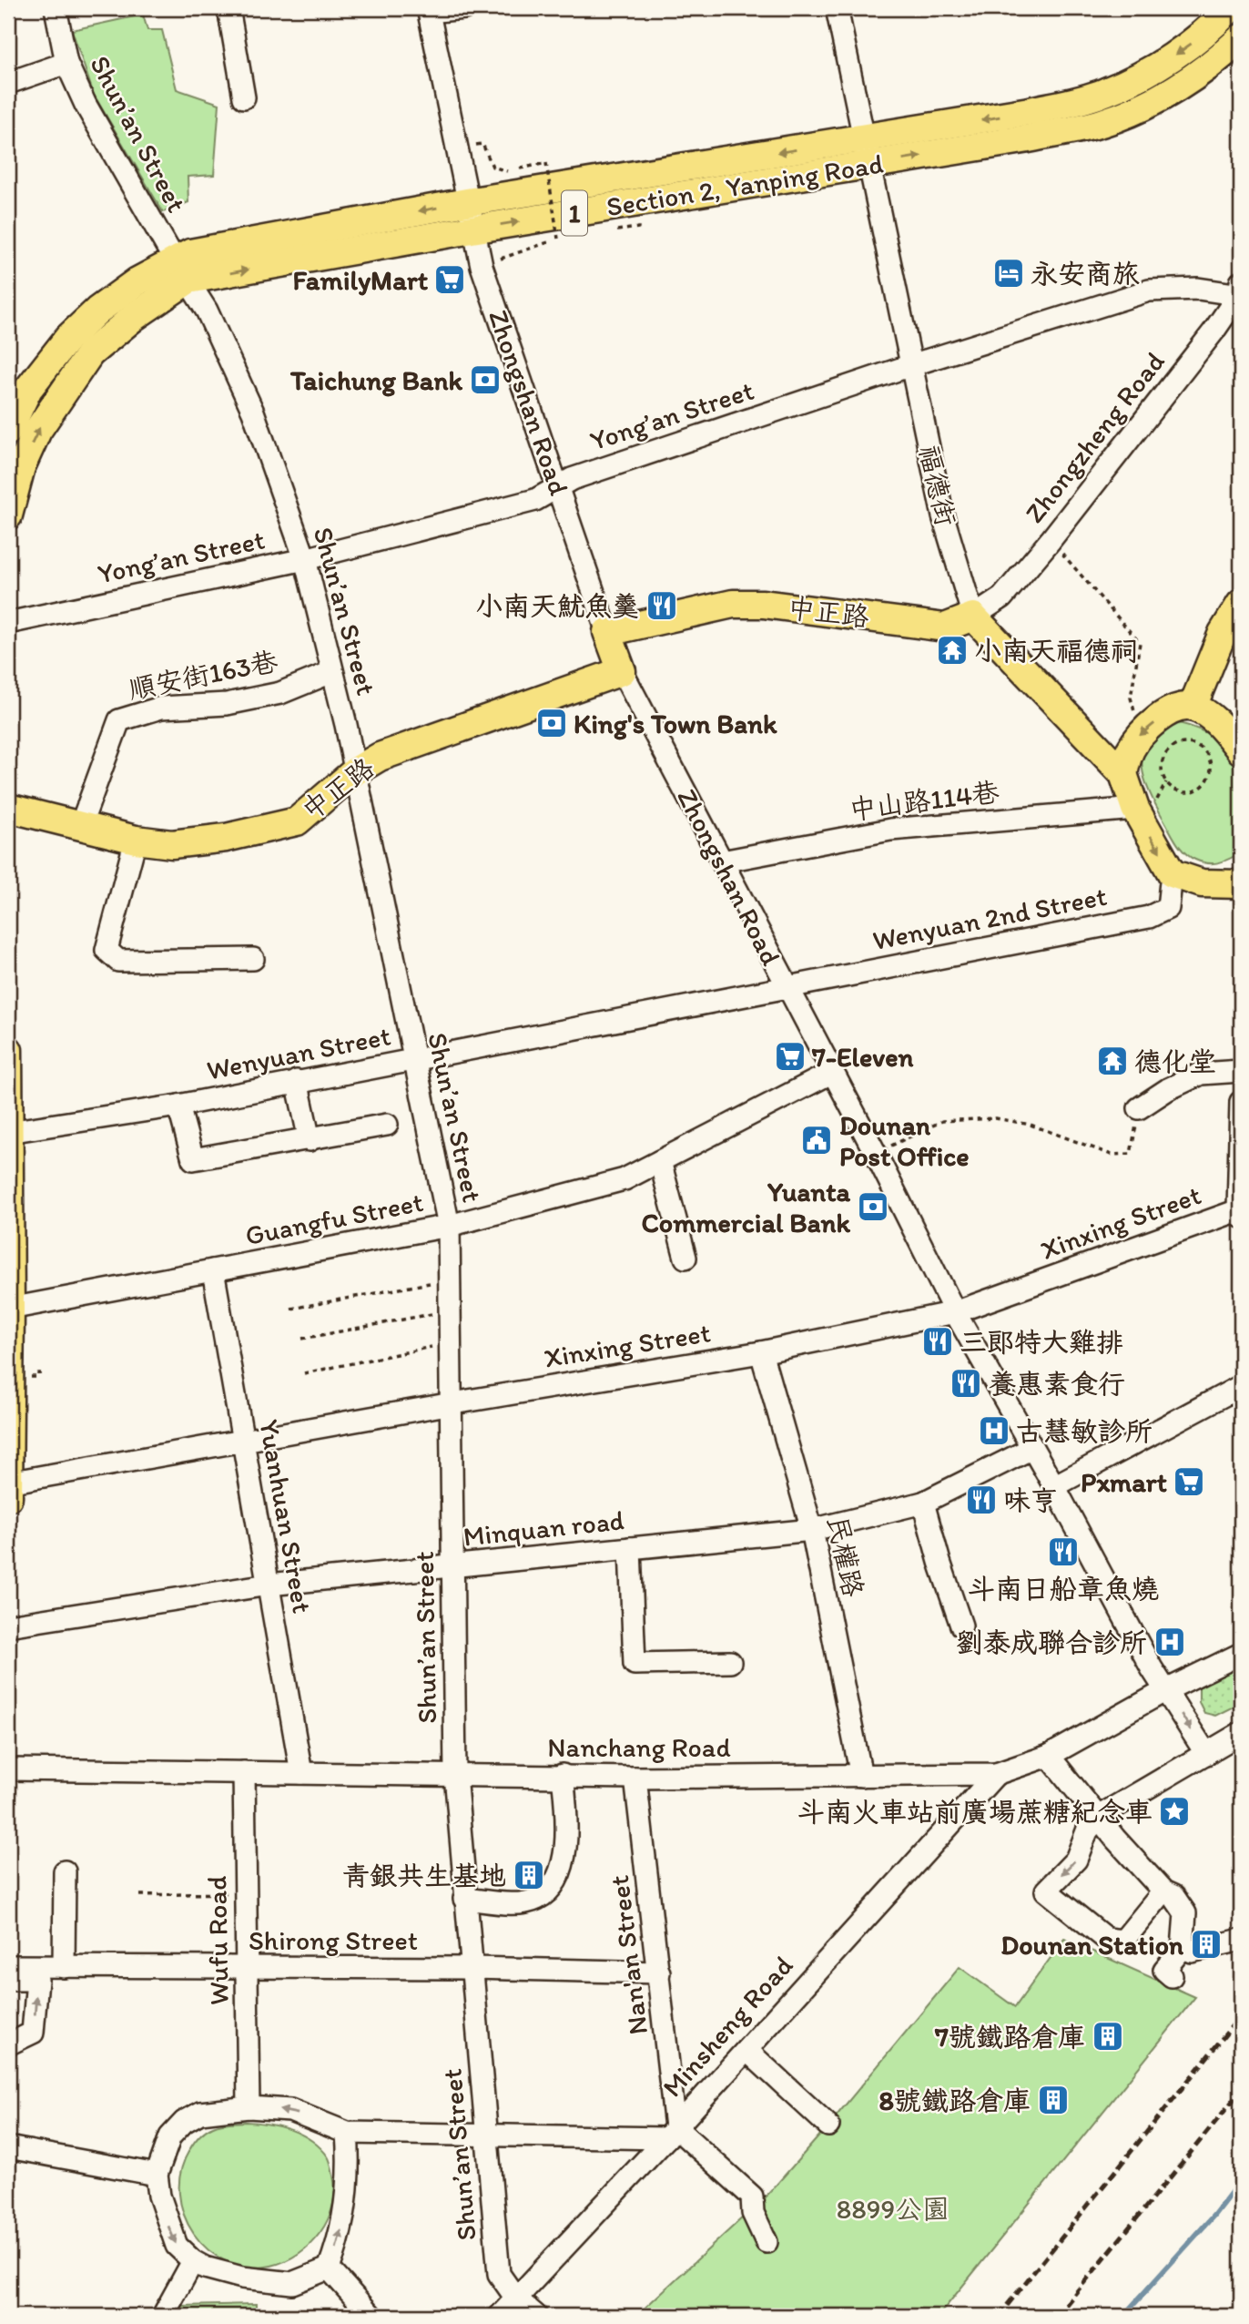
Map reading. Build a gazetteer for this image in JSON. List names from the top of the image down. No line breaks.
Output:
{"streets":{"main road":["Section 2, Yanping Road","1","Zhongshan Road","福德街","中正路"],"street":["Shun’an Street","Yong’an Street","Zhongzheng Road","順安街163巷","中山路114巷","Wenyuan 2nd Street","Wenyuan Street","Guangfu Street","Xinxing Street","Yuanhuan Street","Minquan road","民權路","Nanchang Road","Shirong Street","Wufu Road","Nan'an Street","Minsheng Road"]},"crossings":[["Shun’an Street","Section 2, Yanping Road"],["Shun’an Street","Yong’an Street"],["Shun’an Street","中正路"],["Shun’an Street","順安街163巷"],["Shun’an Street","Wenyuan Street"],["Shun’an Street","Guangfu Street"],["Shun’an Street","Xinxing Street"],["Shun’an Street","Minquan road"],["Shun’an Street","Nanchang Road"],["Shun’an Street","Shirong Street"],["Shun’an Street","Minsheng Road"],["Section 2, Yanping Road","Zhongshan Road"],["Section 2, Yanping Road","福德街"],["Zhongshan Road","Yong’an Street"],["Zhongshan Road","中正路"],["Zhongshan Road","中山路114巷"],["Zhongshan Road","Wenyuan 2nd Street"],["Zhongshan Road","Wenyuan Street"],["Zhongshan Road","Guangfu Street"],["Zhongshan Road","Xinxing Street"],["Zhongshan Road","Minquan road"],["Zhongshan Road","Nanchang Road"],["Yong’an Street","Zhongzheng Road"],["Yong’an Street","福德街"],["Zhongzheng Road","福德街"],["Zhongzheng Road","中正路"],["福德街","中正路"],["中正路","順安街163巷"],["Wenyuan 2nd Street","Wenyuan Street"],["Guangfu Street","Yuanhuan Street"],["Xinxing Street","Yuanhuan Street"],["Xinxing Street","民權路"],["Yuanhuan Street","Minquan road"],["Yuanhuan Street","Nanchang Road"],["Minquan road","民權路"],["民權路","Nanchang Road"],["Nanchang Road","Wufu Road"],["Nanchang Road","Nan'an Street"],["Nanchang Road","Minsheng Road"],["Shirong Street","Wufu Road"],["Shirong Street","Nan'an Street"],["Nan'an Street","Minsheng Road"]],"parks":["8899公園"],"places":{"hotel":["永安商旅"],"supermarket":["FamilyMart","7-Eleven","Pxmart"],"bank":["Taichung Bank","King's Town Bank","Yuanta Commercial Bank"],"restaurant":["小南天魷魚羹","三郎特大雞排","養惠素食行","味亨","斗南日船章魚燒"],"temple":["小南天福德祠","德化堂"],"public building":["Dounan Post Office"],"hospital":["古慧敏診所","劉泰成聯合診所"],"place":["斗南火車站前廣場蔗糖紀念車"],"building":["青銀共生基地","Dounan Station","7號鐵路倉庫","8號鐵路倉庫"]}}
